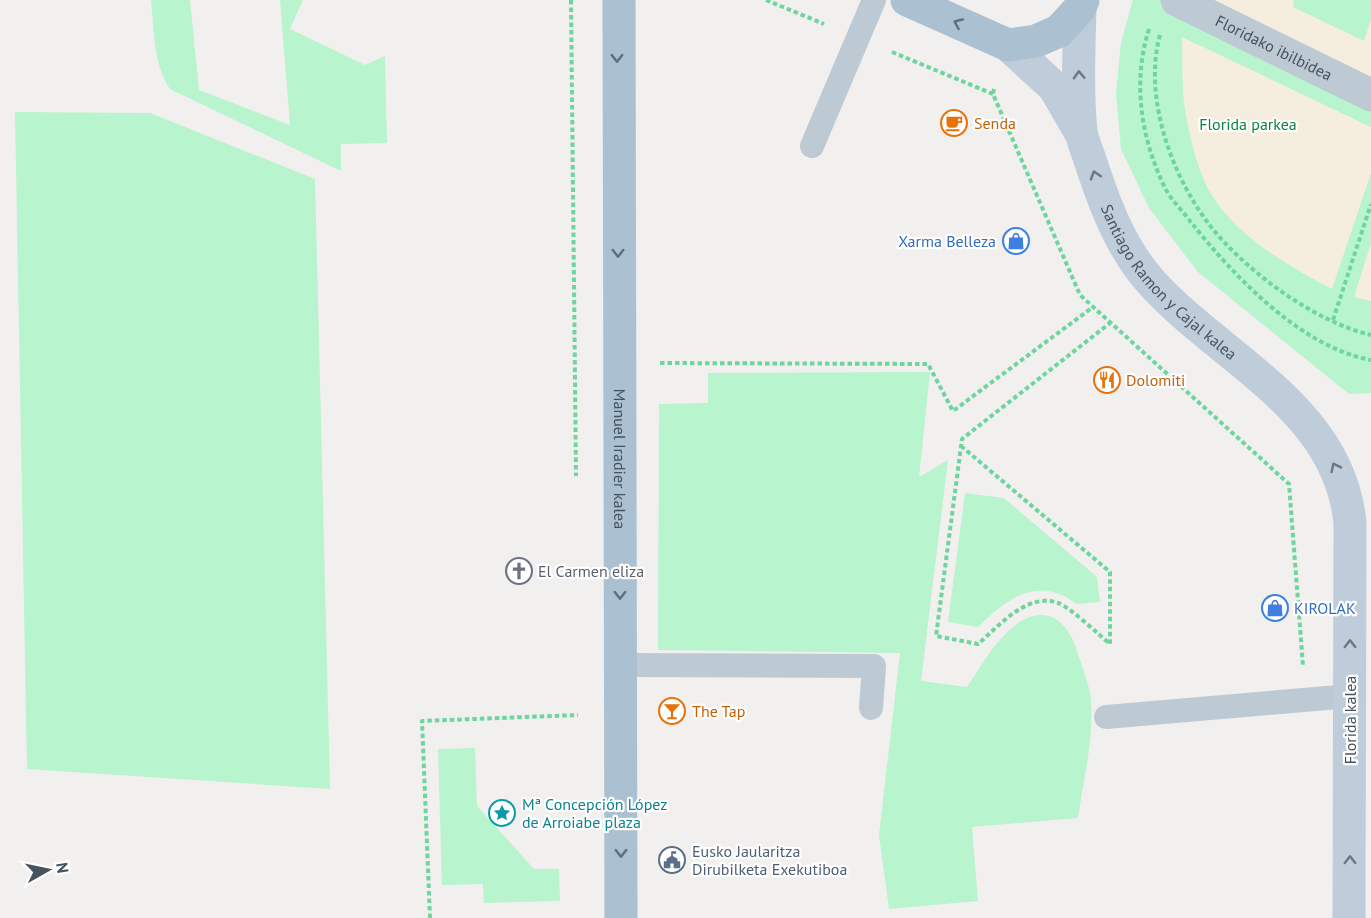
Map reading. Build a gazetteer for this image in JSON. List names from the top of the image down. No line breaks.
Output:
{"streets":{"main road":["Santiago Ramon y Cajal kalea","Manuel Iradier kalea","Florida kalea"],"street":["Floridako ibilbidea"]},"crossings":[["Santiago Ramon y Cajal kalea","Florida kalea"]],"one_way":["Santiago Ramon y Cajal kalea","Manuel Iradier kalea","Florida kalea"],"parks":["Florida parkea"],"places":{"cafe":["Senda"],"shop":["Xarma Belleza","KIROLAK"],"restaurant":["Dolomiti"],"church":["El Carmen eliza"],"bar":["The Tap"],"place":["Mª Concepción López de Arroiabe plaza"],"public building":["Eusko Jaularitza Dirubilketa Exekutiboa"]},"north":"right"}
